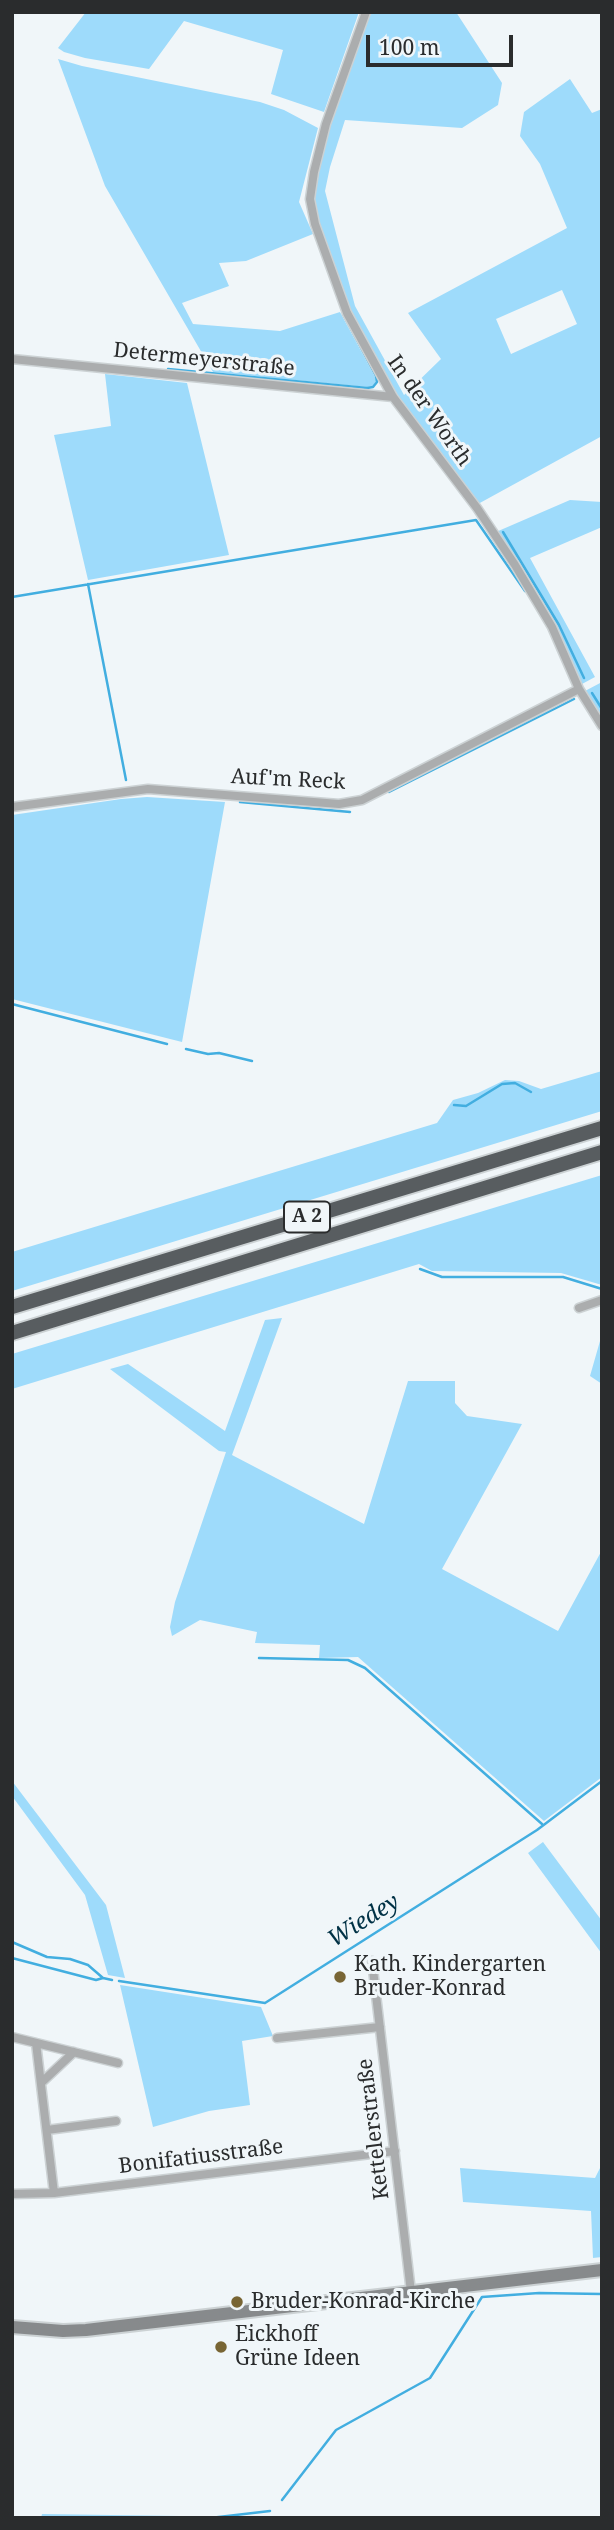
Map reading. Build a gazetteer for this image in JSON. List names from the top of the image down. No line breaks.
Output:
{"streets":{"highway":["A 2"],"street":["Determeyerstraße","In der Worth","Auf'm Reck","Kettelerstraße","Bonifatiusstraße"]},"crossings":[["Determeyerstraße","In der Worth"],["In der Worth","Auf'm Reck"],["Kettelerstraße","Bonifatiusstraße"]],"water":["Wiedey"],"places":["Kath. Kindergarten Bruder-Konrad","Bruder-Konrad-Kirche","Eickhoff Grüne Ideen"],"scale_bar":"100 m"}
